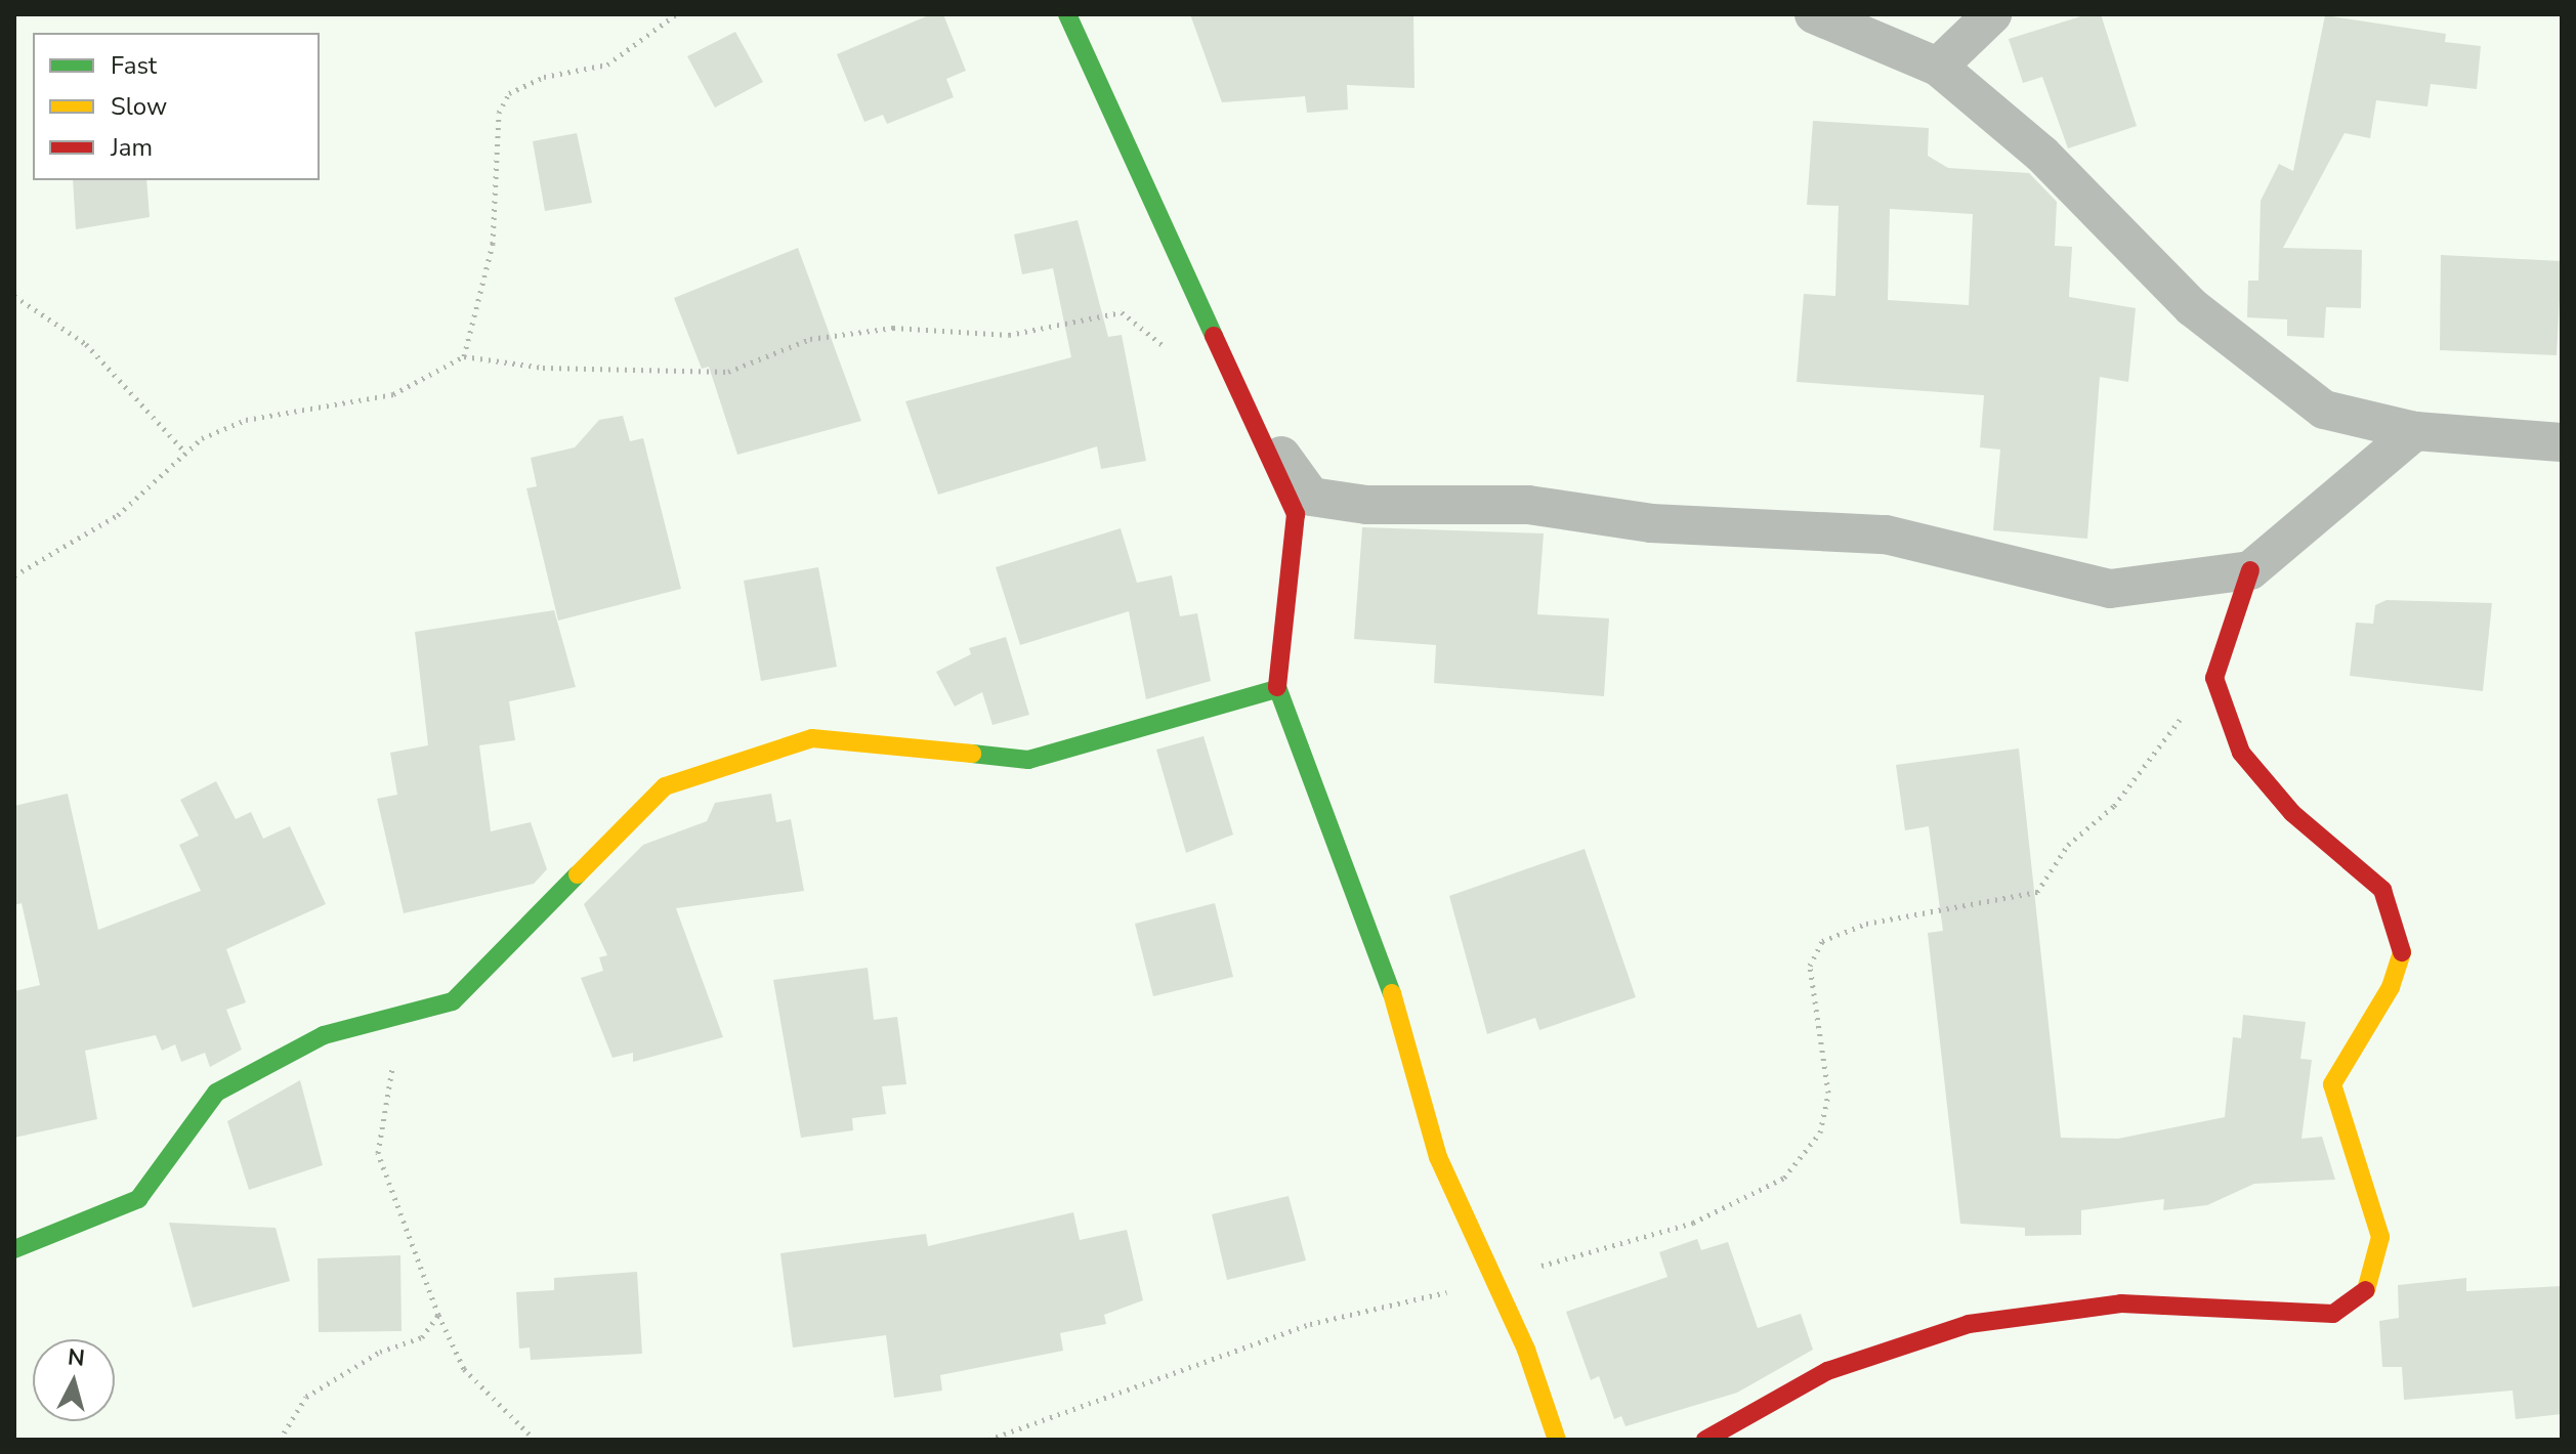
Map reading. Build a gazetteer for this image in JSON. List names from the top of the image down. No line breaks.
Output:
{"legend":["Fast","Slow","Jam"],"north":"top"}
